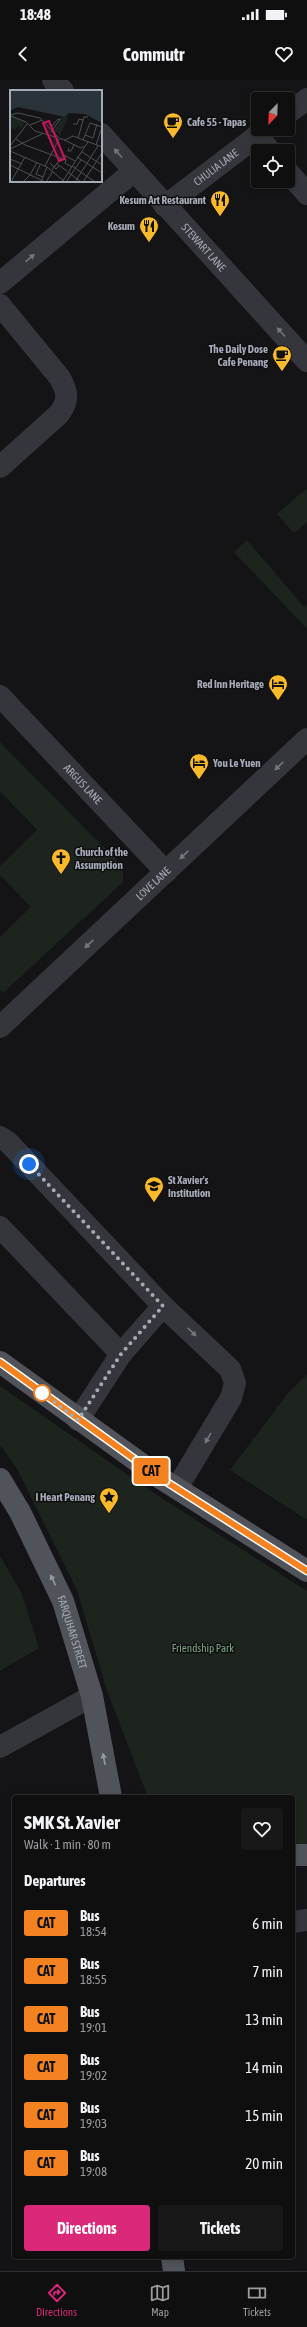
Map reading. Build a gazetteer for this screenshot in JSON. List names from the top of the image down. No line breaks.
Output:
{"streets":{"main road":["FARQUHAR STREET"],"street":["CHULIA LANE","STEWART LANE","ARGUS LANE","LOVE LANE"]},"crossings":[["CHULIA LANE","STEWART LANE"],["ARGUS LANE","LOVE LANE"]],"one_way":["STEWART LANE","LOVE LANE","FARQUHAR STREET"],"parks":["Friendship Park"],"places":{"cafe":["Cafe 55 - Tapas","The Daily Dose Cafe Penang"],"restaurant":["Kesum Art Restaurant","Kesum"],"hotel":["Red Inn Heritage","You Le Yuen"],"church":["Church of the Assumption"],"school or university":["St Xavier's Institution"],"place":["I Heart Penang"]},"lines":["bus line CAT"],"north":"bottom left","page":{"status":"18:48","header":"Commutr","on_map":"CAT","heading":[["SMK St. Xavier","Walk · 1 min · 80 m"],"Departures"],"list":[{"mark":"CAT","name":"Bus","note":"18:54","value":"6 min"},{"mark":"CAT","name":"Bus","note":"18:55","value":"7 min"},{"mark":"CAT","name":"Bus","note":"19:01","value":"13 min"},{"mark":"CAT","name":"Bus","note":"19:02","value":"14 min"},{"mark":"CAT","name":"Bus","note":"19:03","value":"15 min"},{"mark":"CAT","name":"Bus","note":"19:08","value":"20 min"}],"buttons":["Directions","Tickets"],"tabs":["Directions","Map","Tickets"]}}
